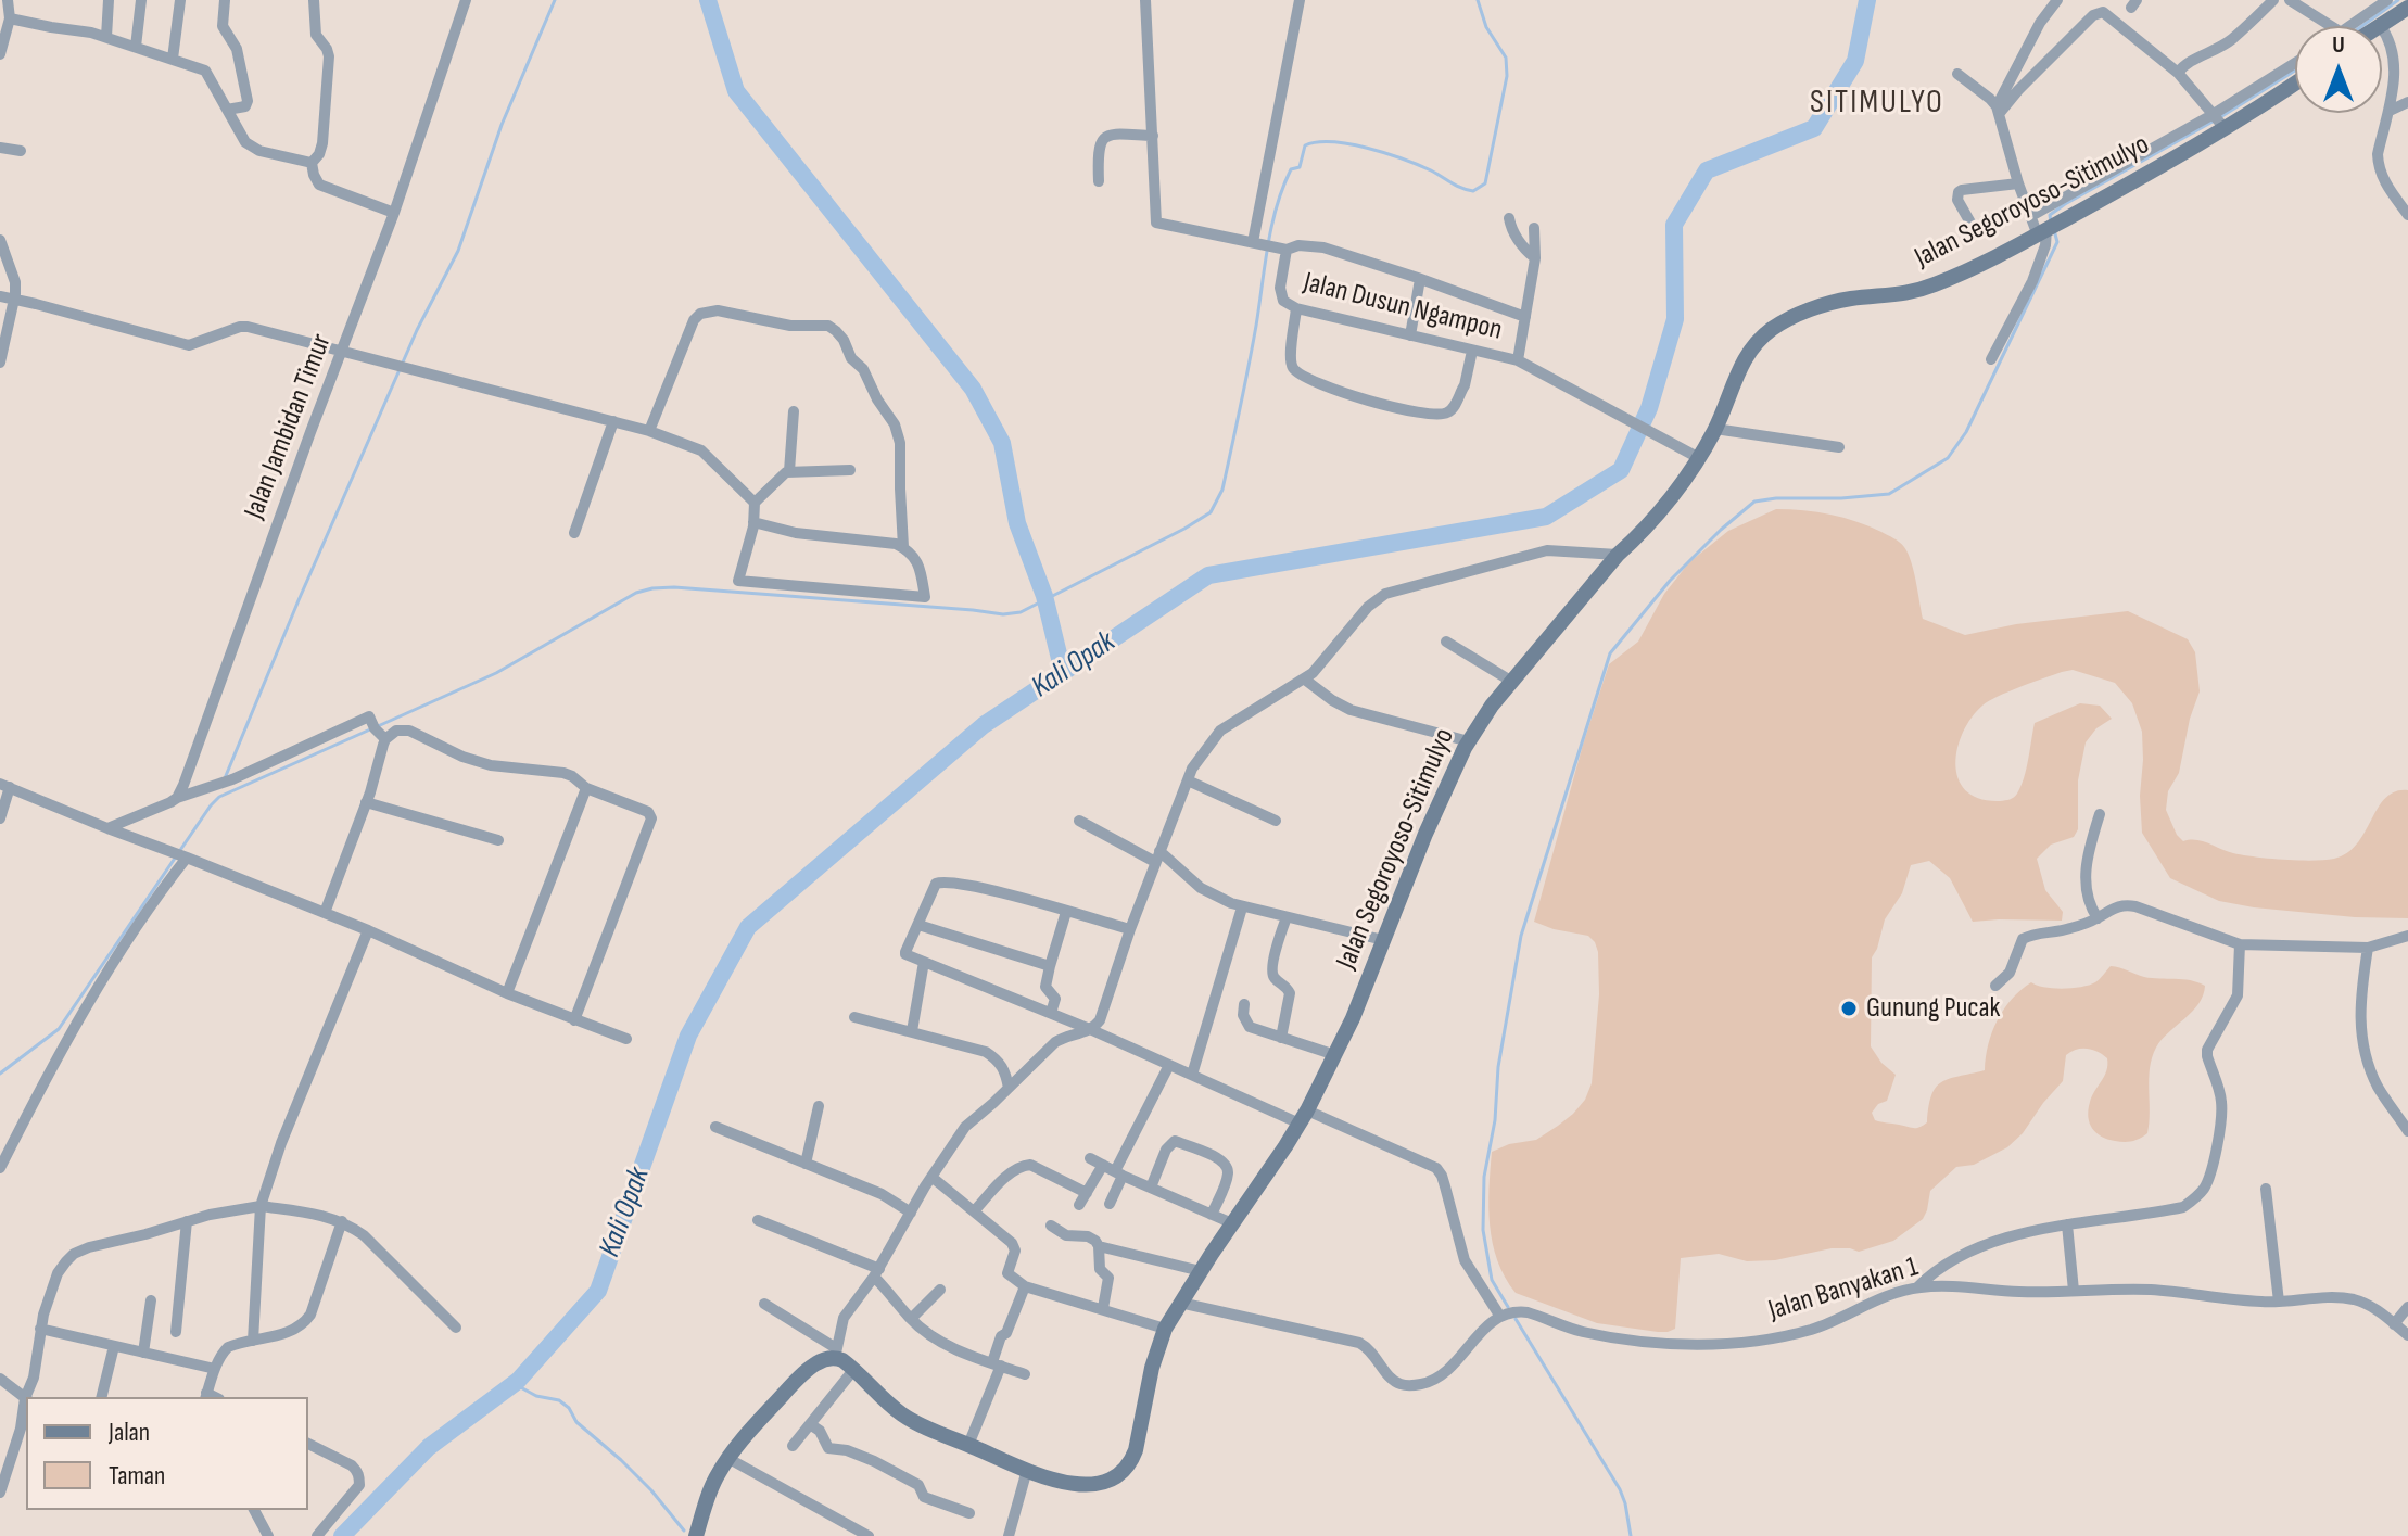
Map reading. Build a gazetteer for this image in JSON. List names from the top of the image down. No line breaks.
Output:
{"streets":{"main road":["Jalan Segoroyoso-Sitimulyo"],"street":["Jalan Dusun Ngampon","Jalan Jambidan Timur","Jalan Banyakan 1"]},"districts":["SITIMULYO"],"water":["Kali Opak"],"places":["Gunung Pucak"],"legend":["Jalan","Taman"],"north":"top"}
